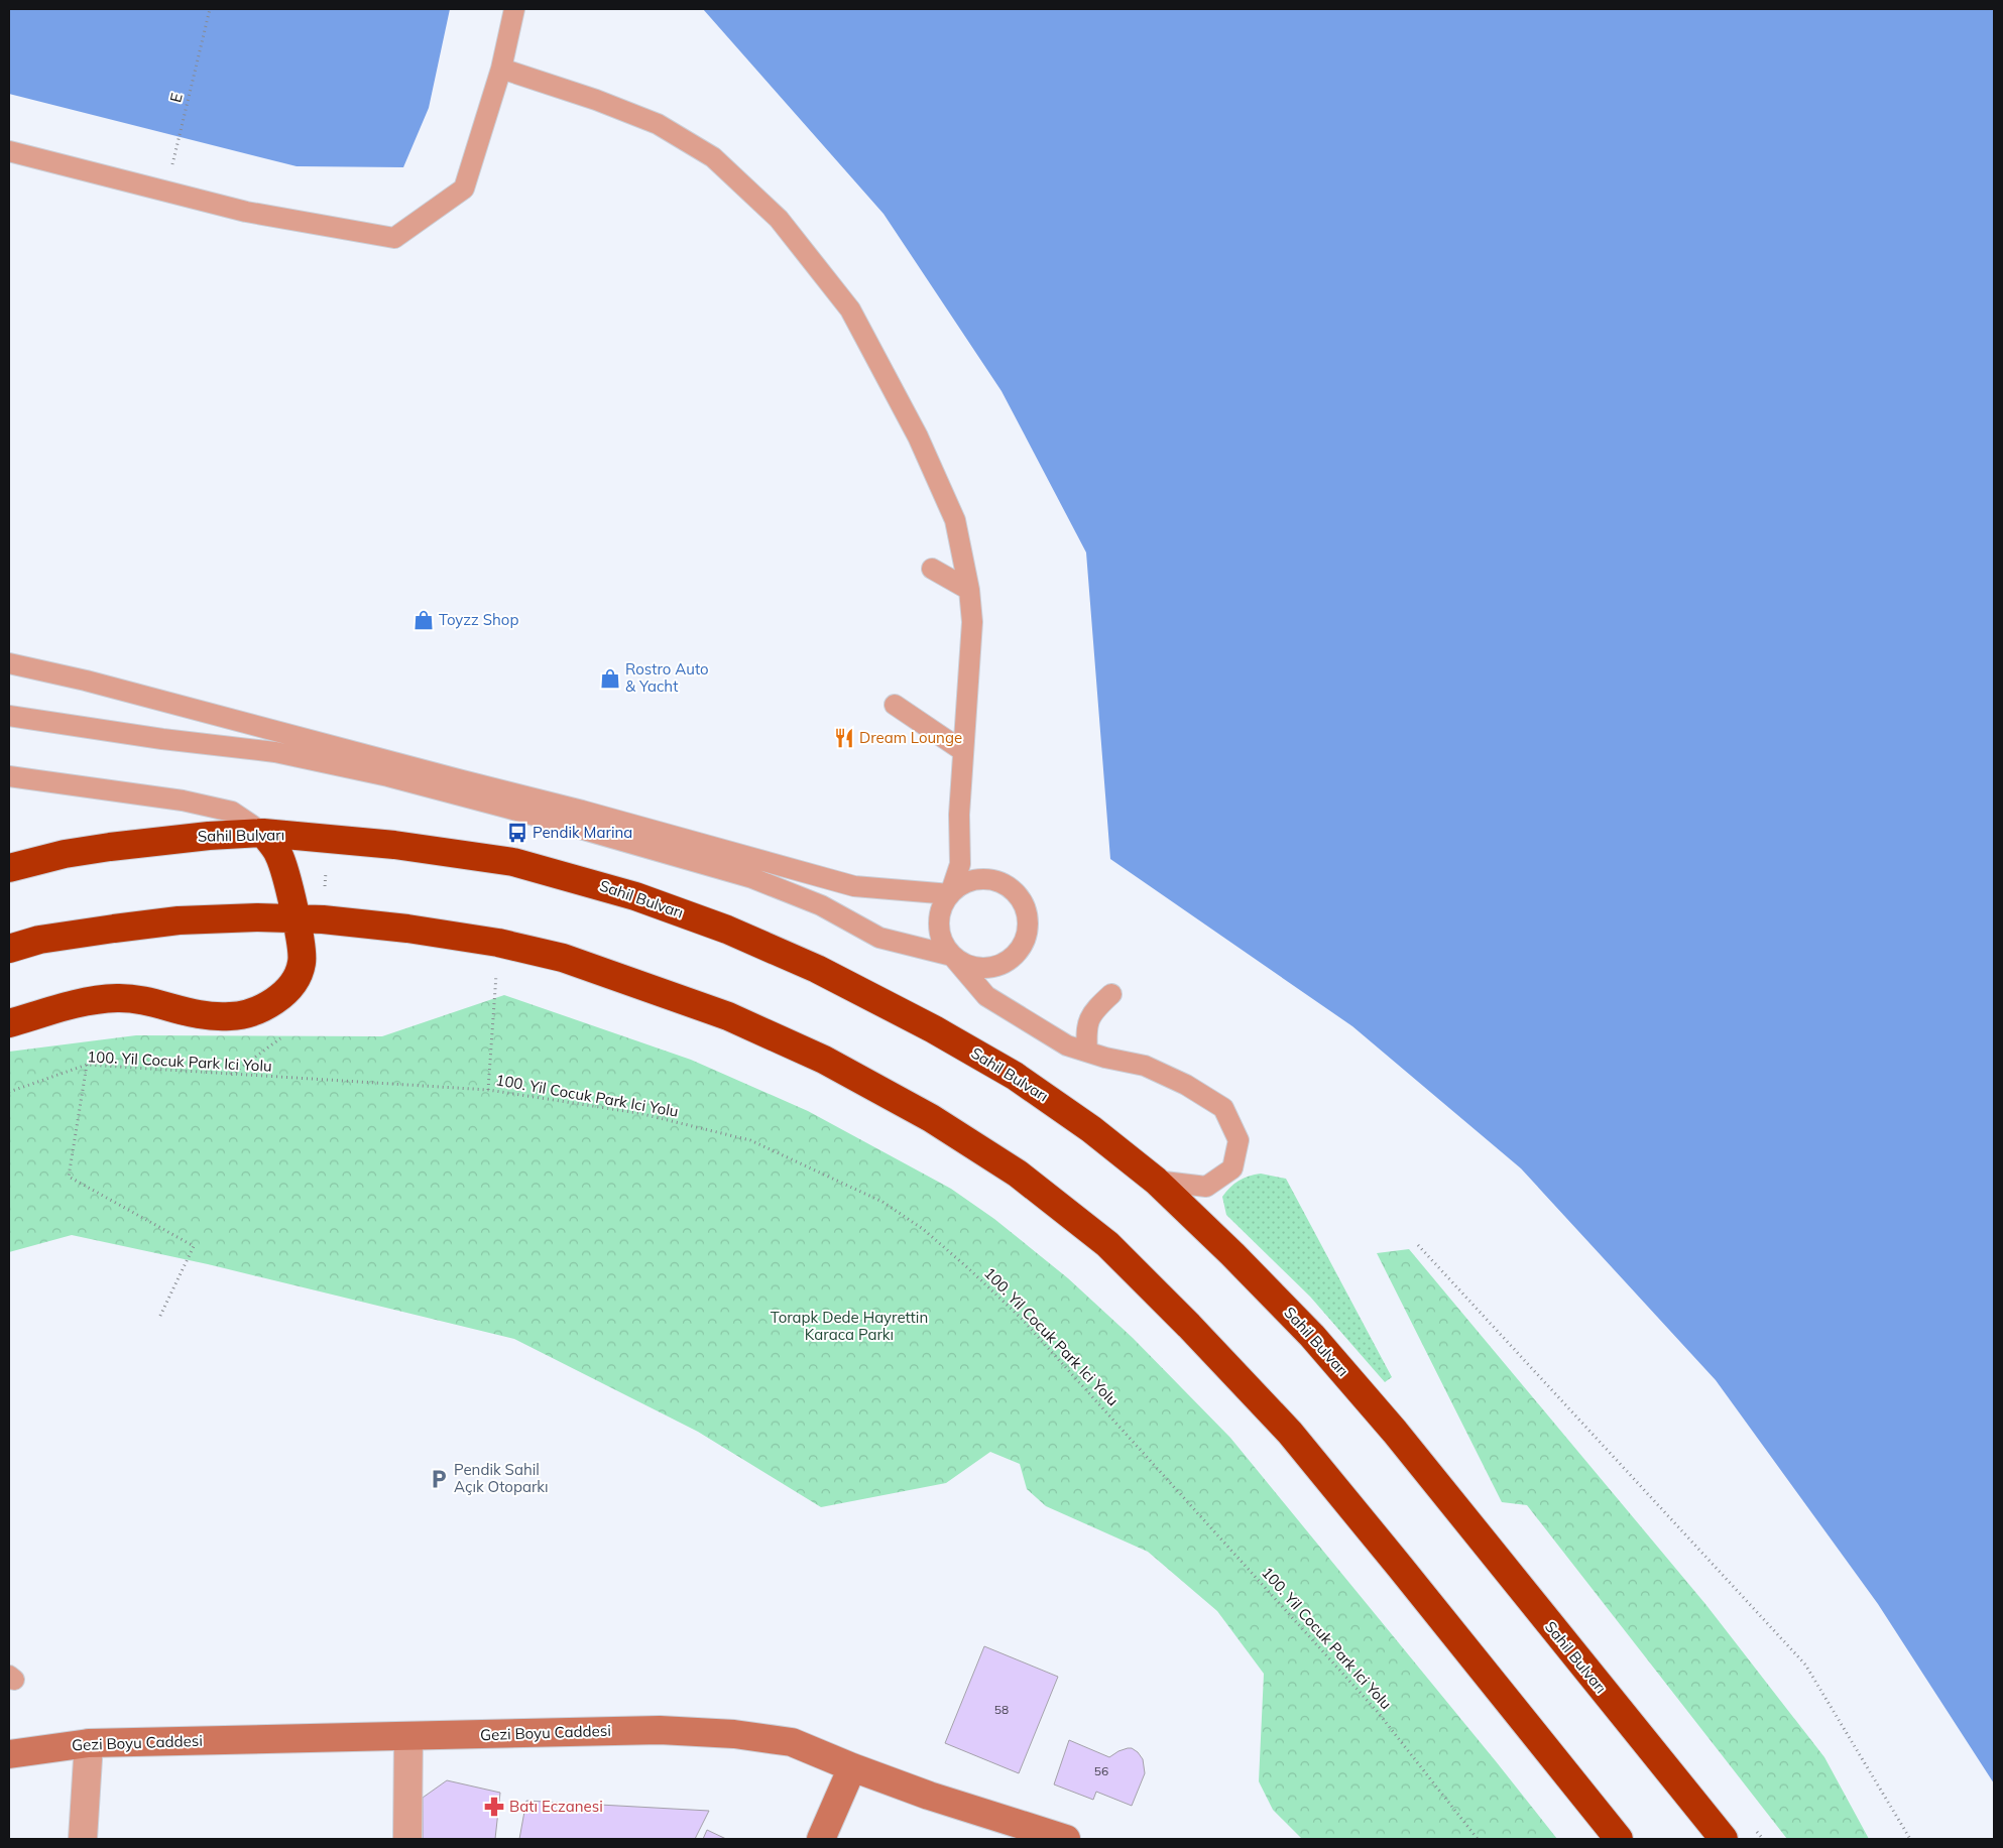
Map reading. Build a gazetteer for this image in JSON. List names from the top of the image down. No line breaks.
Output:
{"streets":{"highway":["Sahil Bulvarı"],"street":["Gezi Boyu Caddesi"],"path":["E","100. Yil Cocuk Park Ici Yolu"]},"parks":["Torapk Dede Hayrettin Karaca Parkı"],"places":{"shop":["Toyzz Shop","Rostro Auto & Yacht"],"restaurant":["Dream Lounge"],"bus stop":["Pendik Marina"],"parking":["Pendik Sahil Açık Otoparkı"],"pharmacy":["Batı Eczanesi"]},"house_numbers":["58","56"]}
